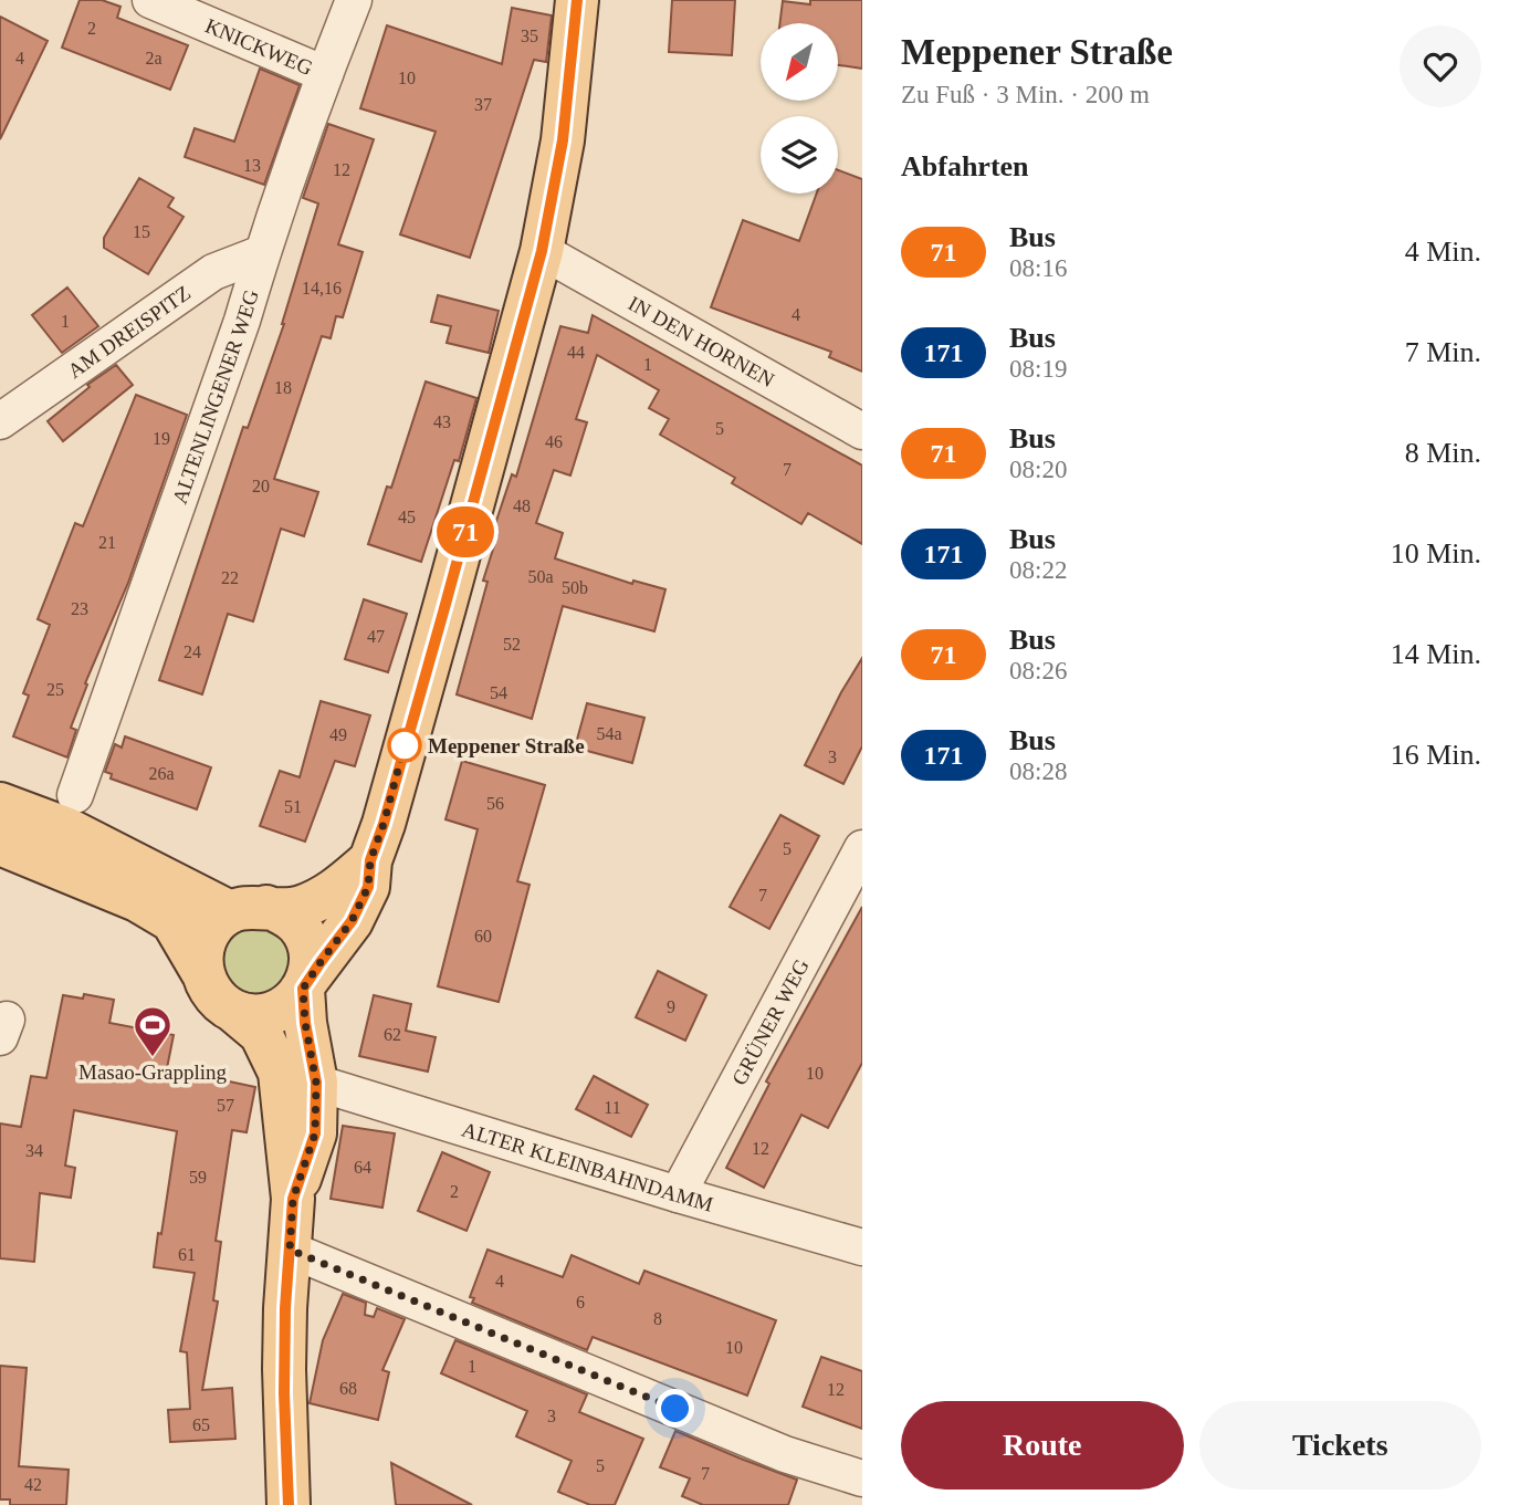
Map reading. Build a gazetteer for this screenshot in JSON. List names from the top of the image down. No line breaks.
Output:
{"streets":{"street":["KNICKWEG","AM DREISPITZ","IN DEN HORNEN","ALTENLINGENER WEG","GRÜNER WEG","ALTER KLEINBAHNDAMM"]},"crossings":[["KNICKWEG","ALTENLINGENER WEG"],["AM DREISPITZ","ALTENLINGENER WEG"],["GRÜNER WEG","ALTER KLEINBAHNDAMM"]],"places":{"other":["Meppener Straße"],"sports":["Masao-Grappling"]},"lines":["bus line 71"],"house_numbers":["2","35","4","2a","10","37","13","12","15","14,16","4","1","44","1","18","43","5","19","46","7","20","48","45","21","50a","22","50b","23","47","52","24","25","54","54a","49","3","26a","56","51","5","7","60","9","62","10","57","11","12","34","64","59","2","61","4","6","8","10","1","68","12","3","65","5","7","42"],"north":"bottom left","page":{"on_map":"71","heading":[["Meppener Straße","Zu Fuß · 3 Min. · 200 m"],"Abfahrten"],"list":[{"mark":"71","name":"Bus","note":"08:16","value":"4 Min."},{"mark":"171","name":"Bus","note":"08:19","value":"7 Min."},{"mark":"71","name":"Bus","note":"08:20","value":"8 Min."},{"mark":"171","name":"Bus","note":"08:22","value":"10 Min."},{"mark":"71","name":"Bus","note":"08:26","value":"14 Min."},{"mark":"171","name":"Bus","note":"08:28","value":"16 Min."}],"buttons":["Route","Tickets"]}}
